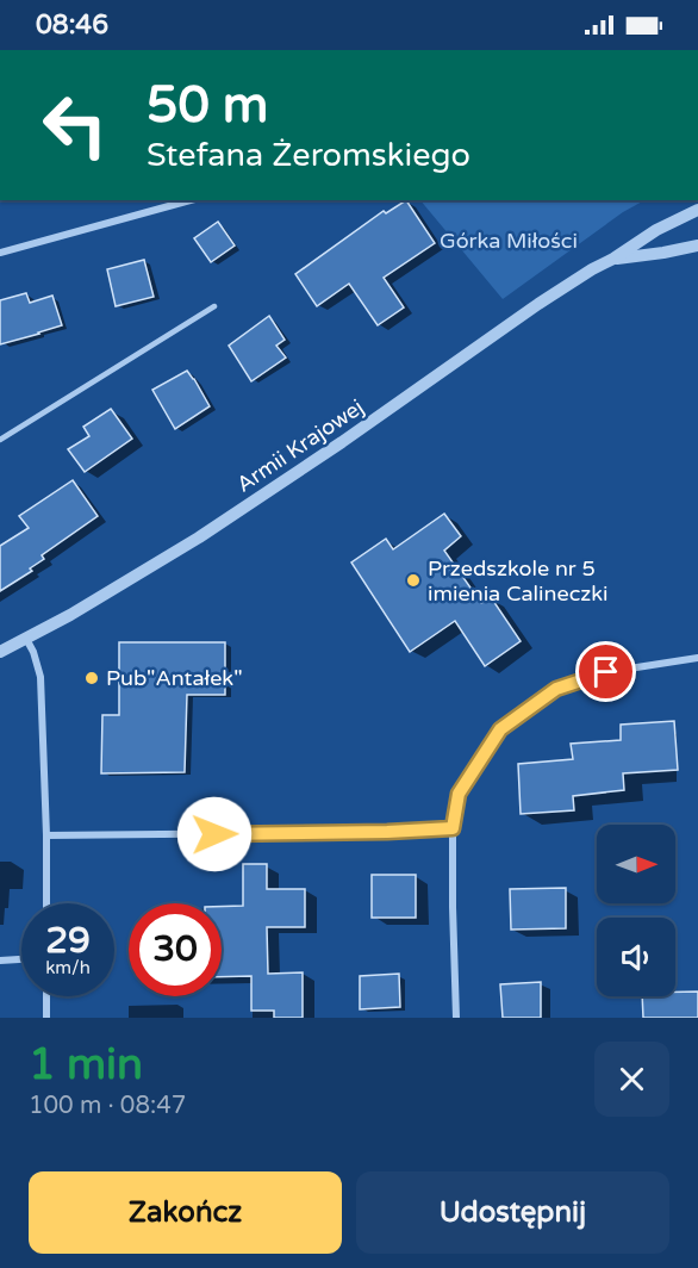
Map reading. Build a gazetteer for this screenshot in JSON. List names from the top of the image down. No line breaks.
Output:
{"streets":{"street":["Armii Krajowej"]},"parks":["Górka Miłości"],"places":["Przedszkole nr 5 imienia Calineczki","Pub\"Antałek\""],"north":"right","page":{"status":"08:46","turn":["50 m","Stefana Żeromskiego"],"speed":"29 km/h","limit":"30","heading":["1 min","100 m · 08:47"],"buttons":["Zakończ","Udostępnij"]}}
